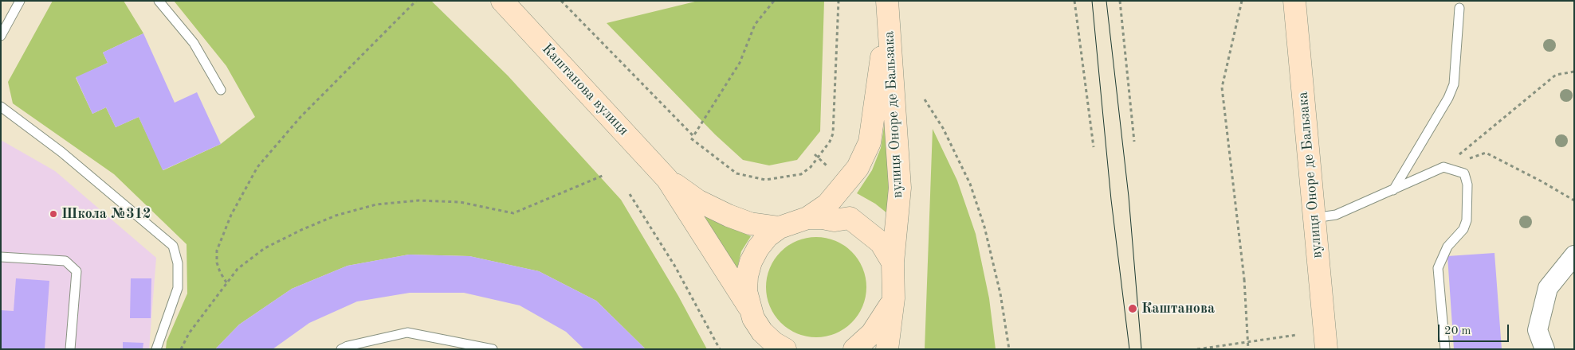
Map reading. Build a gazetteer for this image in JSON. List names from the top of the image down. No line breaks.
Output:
{"streets":{"street":["Каштанова вулиця","вулиця Оноре де Бальзака"]},"places":["Школа №312","Каштанова"],"scale_bar":"20 m"}
